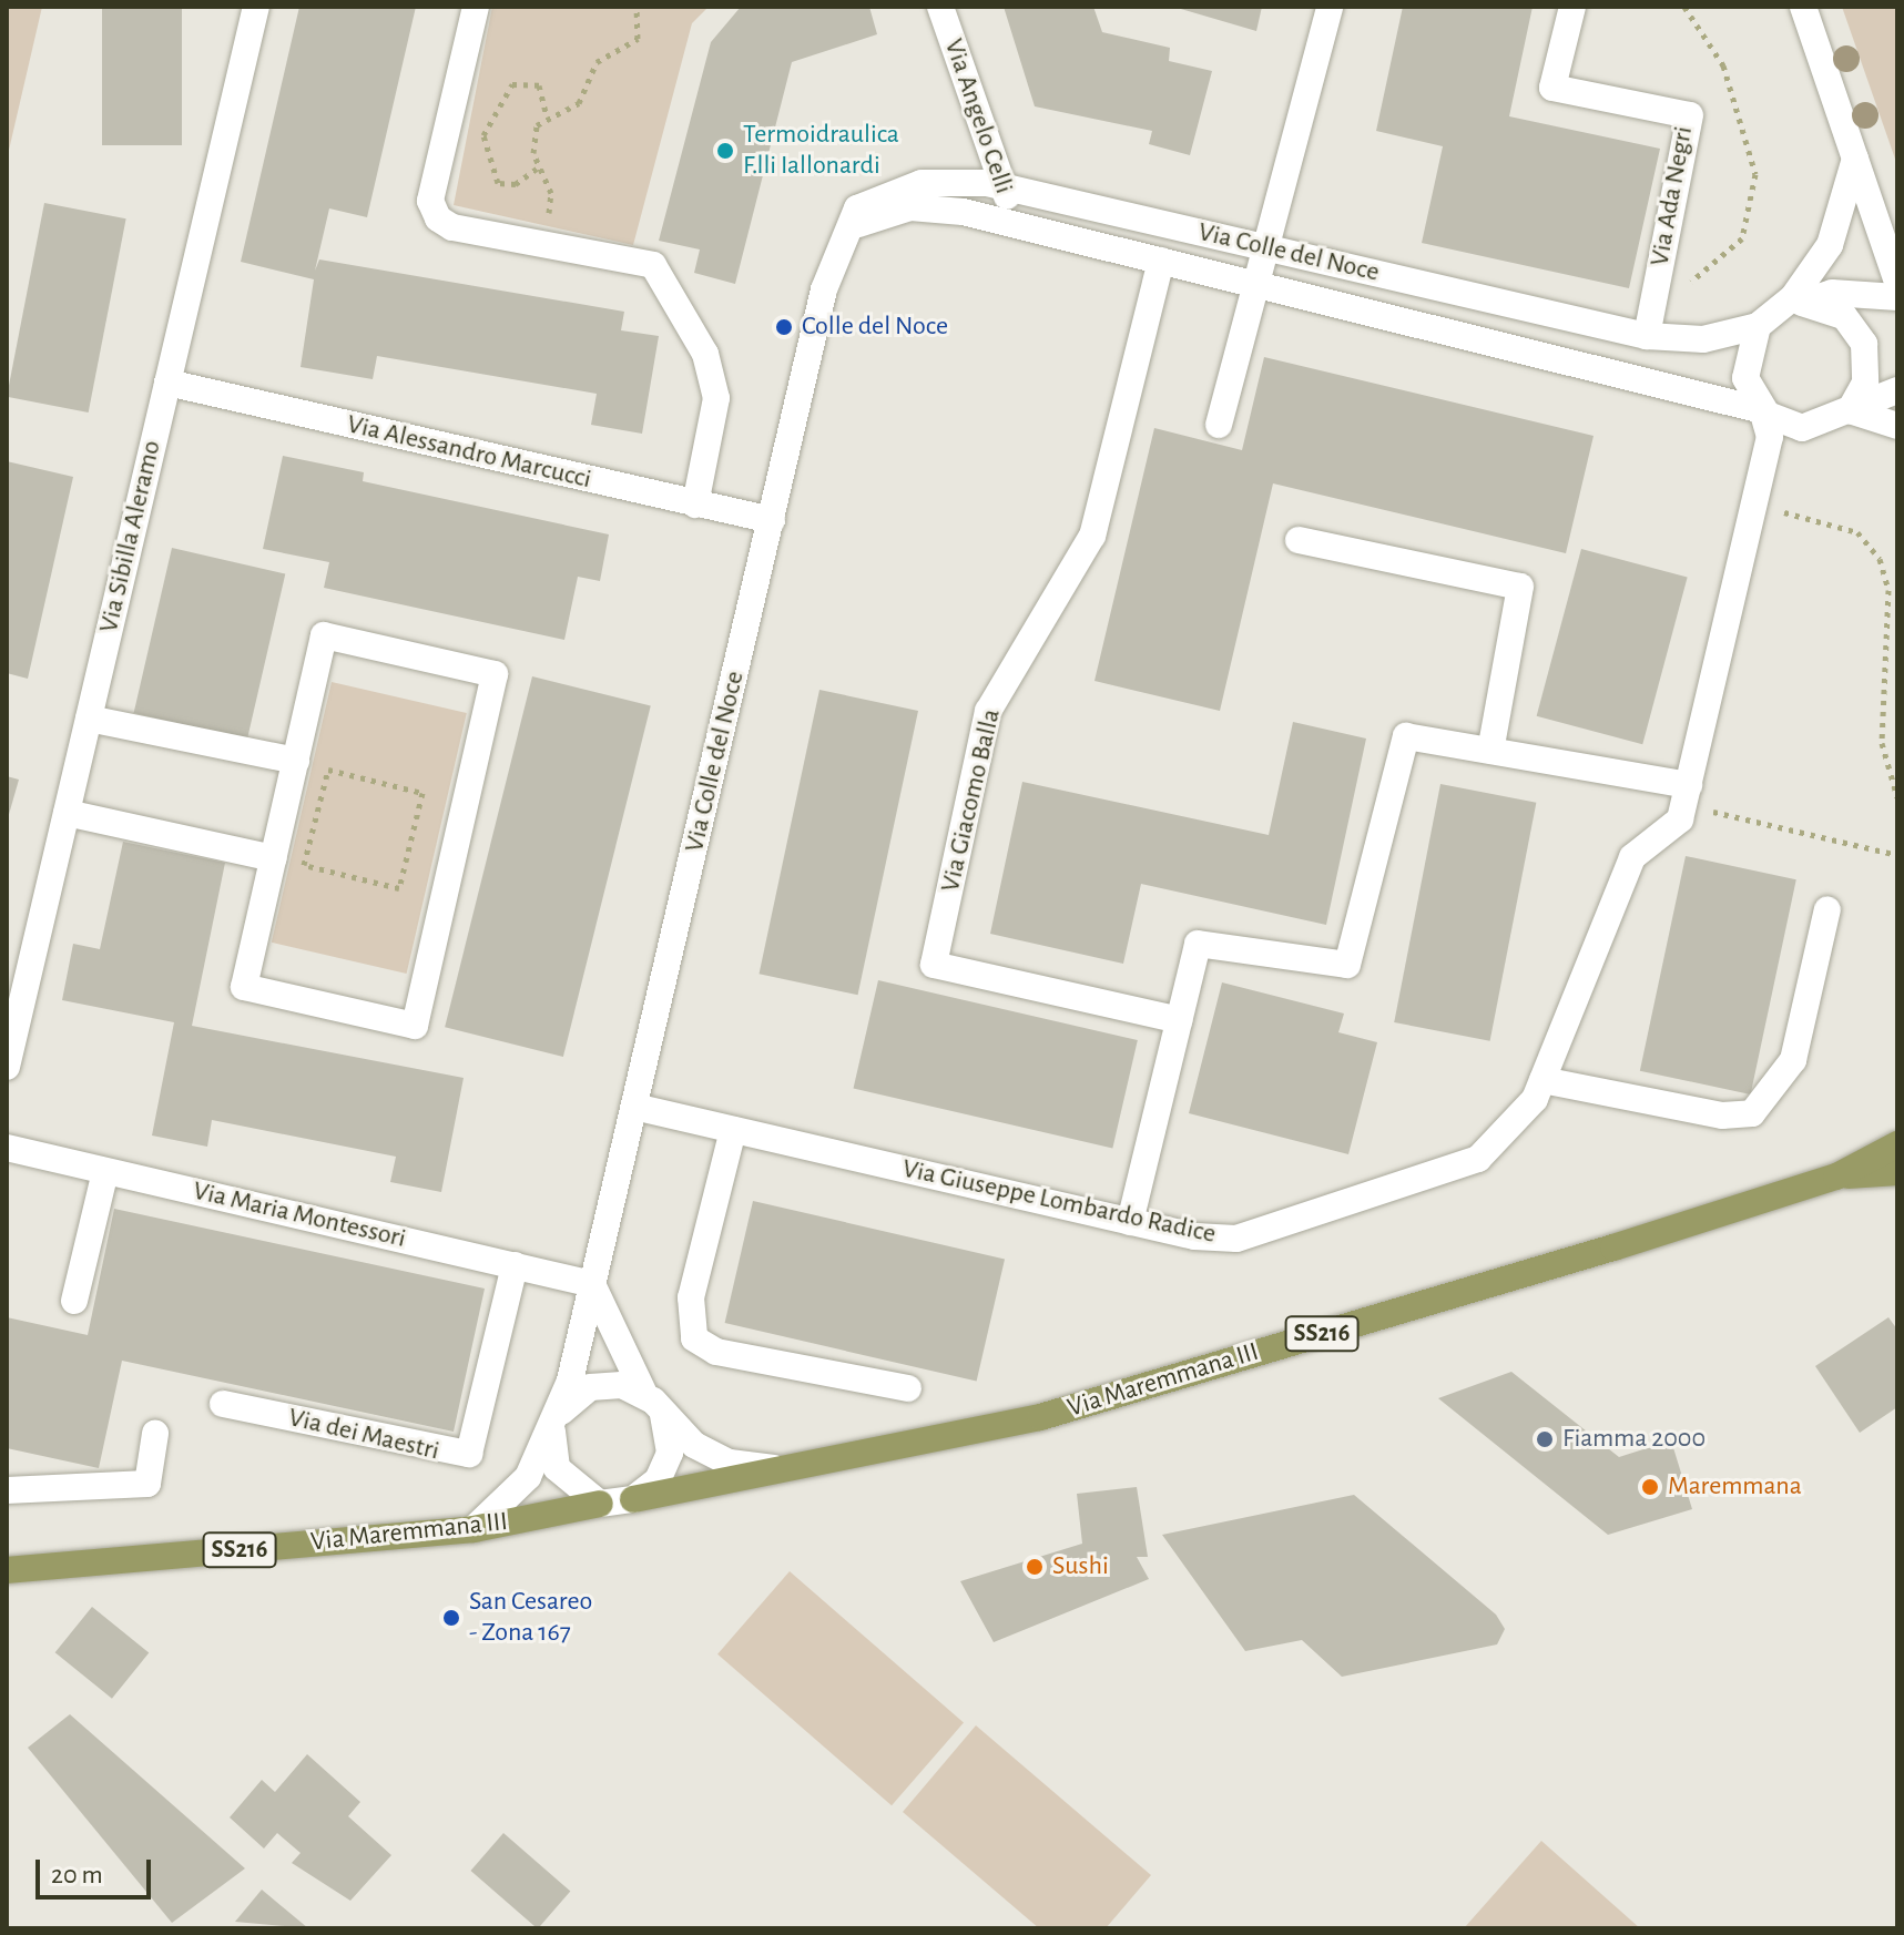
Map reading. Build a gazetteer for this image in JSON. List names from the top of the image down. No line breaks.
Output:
{"streets":{"main road":["SS216","Via Maremmana III"],"street":["Via Angelo Celli","Via Ada Negri","Via Colle del Noce","Via Alessandro Marcucci","Via Sibilla Aleramo","Via Giacomo Balla","Via Giuseppe Lombardo Radice","Via Maria Montessori","Via dei Maestri"]},"crossings":[["Via Angelo Celli","Via Colle del Noce"],["Via Ada Negri","Via Colle del Noce"],["Via Colle del Noce","Via Alessandro Marcucci"],["Via Colle del Noce","Via Giacomo Balla"],["Via Colle del Noce","Via Giuseppe Lombardo Radice"],["Via Colle del Noce","Via Maria Montessori"],["Via Colle del Noce","Via Maremmana III"],["Via Alessandro Marcucci","Via Sibilla Aleramo"],["Via Maria Montessori","Via dei Maestri"]],"places":["Termoidraulica F.lli Iallonardi","Colle del Noce","Fiamma 2000","Maremmana","Sushi","San Cesareo - Zona 167"],"scale_bar":"20 m"}
